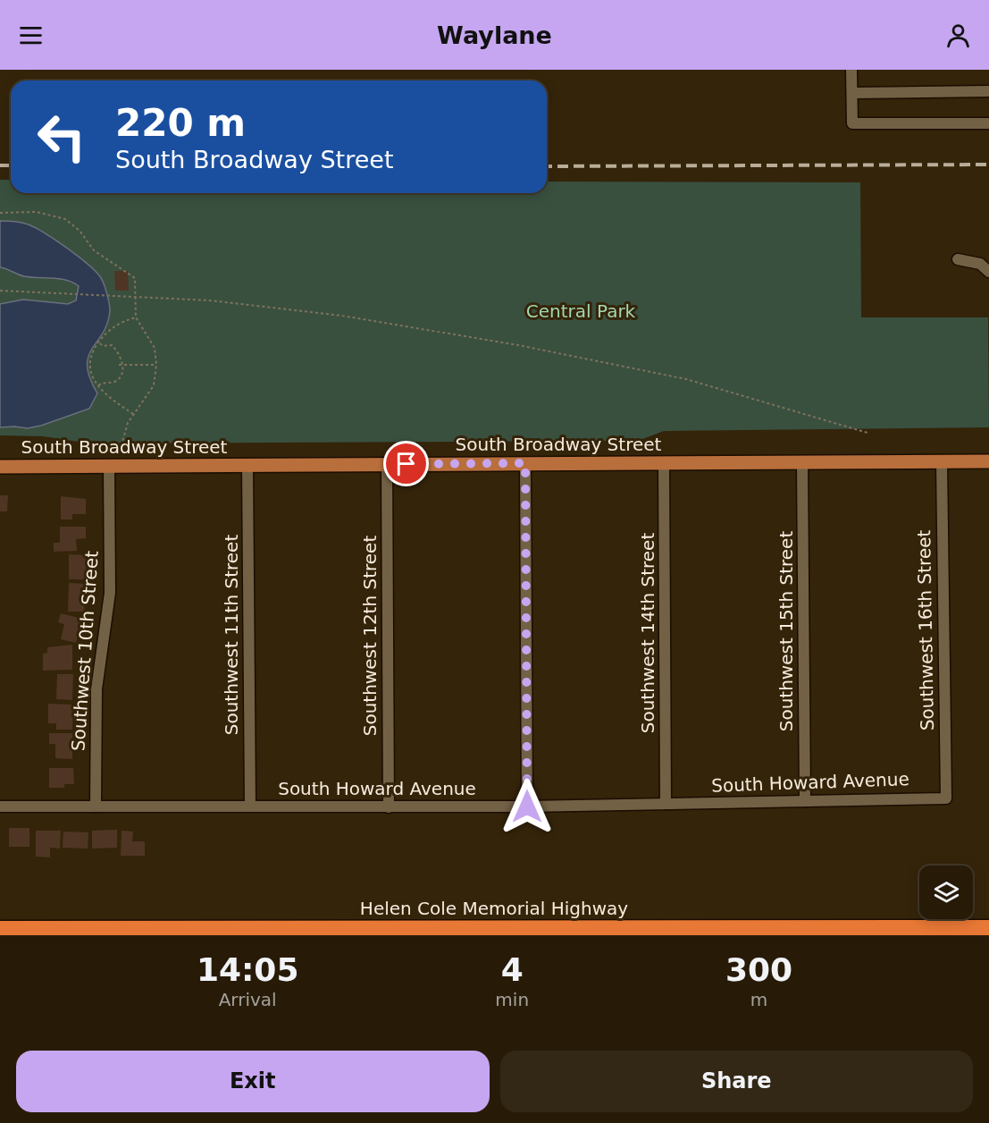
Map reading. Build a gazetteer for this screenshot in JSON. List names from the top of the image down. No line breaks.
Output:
{"streets":{"highway":["Helen Cole Memorial Highway"],"main road":["South Broadway Street"],"street":["Southwest 16th Street","Southwest 15th Street","Southwest 14th Street","Southwest 11th Street","Southwest 12th Street","Southwest 10th Street","South Howard Avenue"]},"crossings":[["South Broadway Street","Southwest 16th Street"],["South Broadway Street","Southwest 15th Street"],["South Broadway Street","Southwest 14th Street"],["South Broadway Street","Southwest 11th Street"],["South Broadway Street","Southwest 12th Street"],["South Broadway Street","Southwest 10th Street"],["Southwest 16th Street","South Howard Avenue"],["Southwest 15th Street","South Howard Avenue"],["Southwest 14th Street","South Howard Avenue"],["Southwest 11th Street","South Howard Avenue"],["Southwest 12th Street","South Howard Avenue"],["Southwest 10th Street","South Howard Avenue"]],"parks":["Central Park"],"page":{"header":"Waylane","turn":["220 m","South Broadway Street"],"eta":["14:05","Arrival","4","min","300","m"],"buttons":["Exit","Share"]}}
